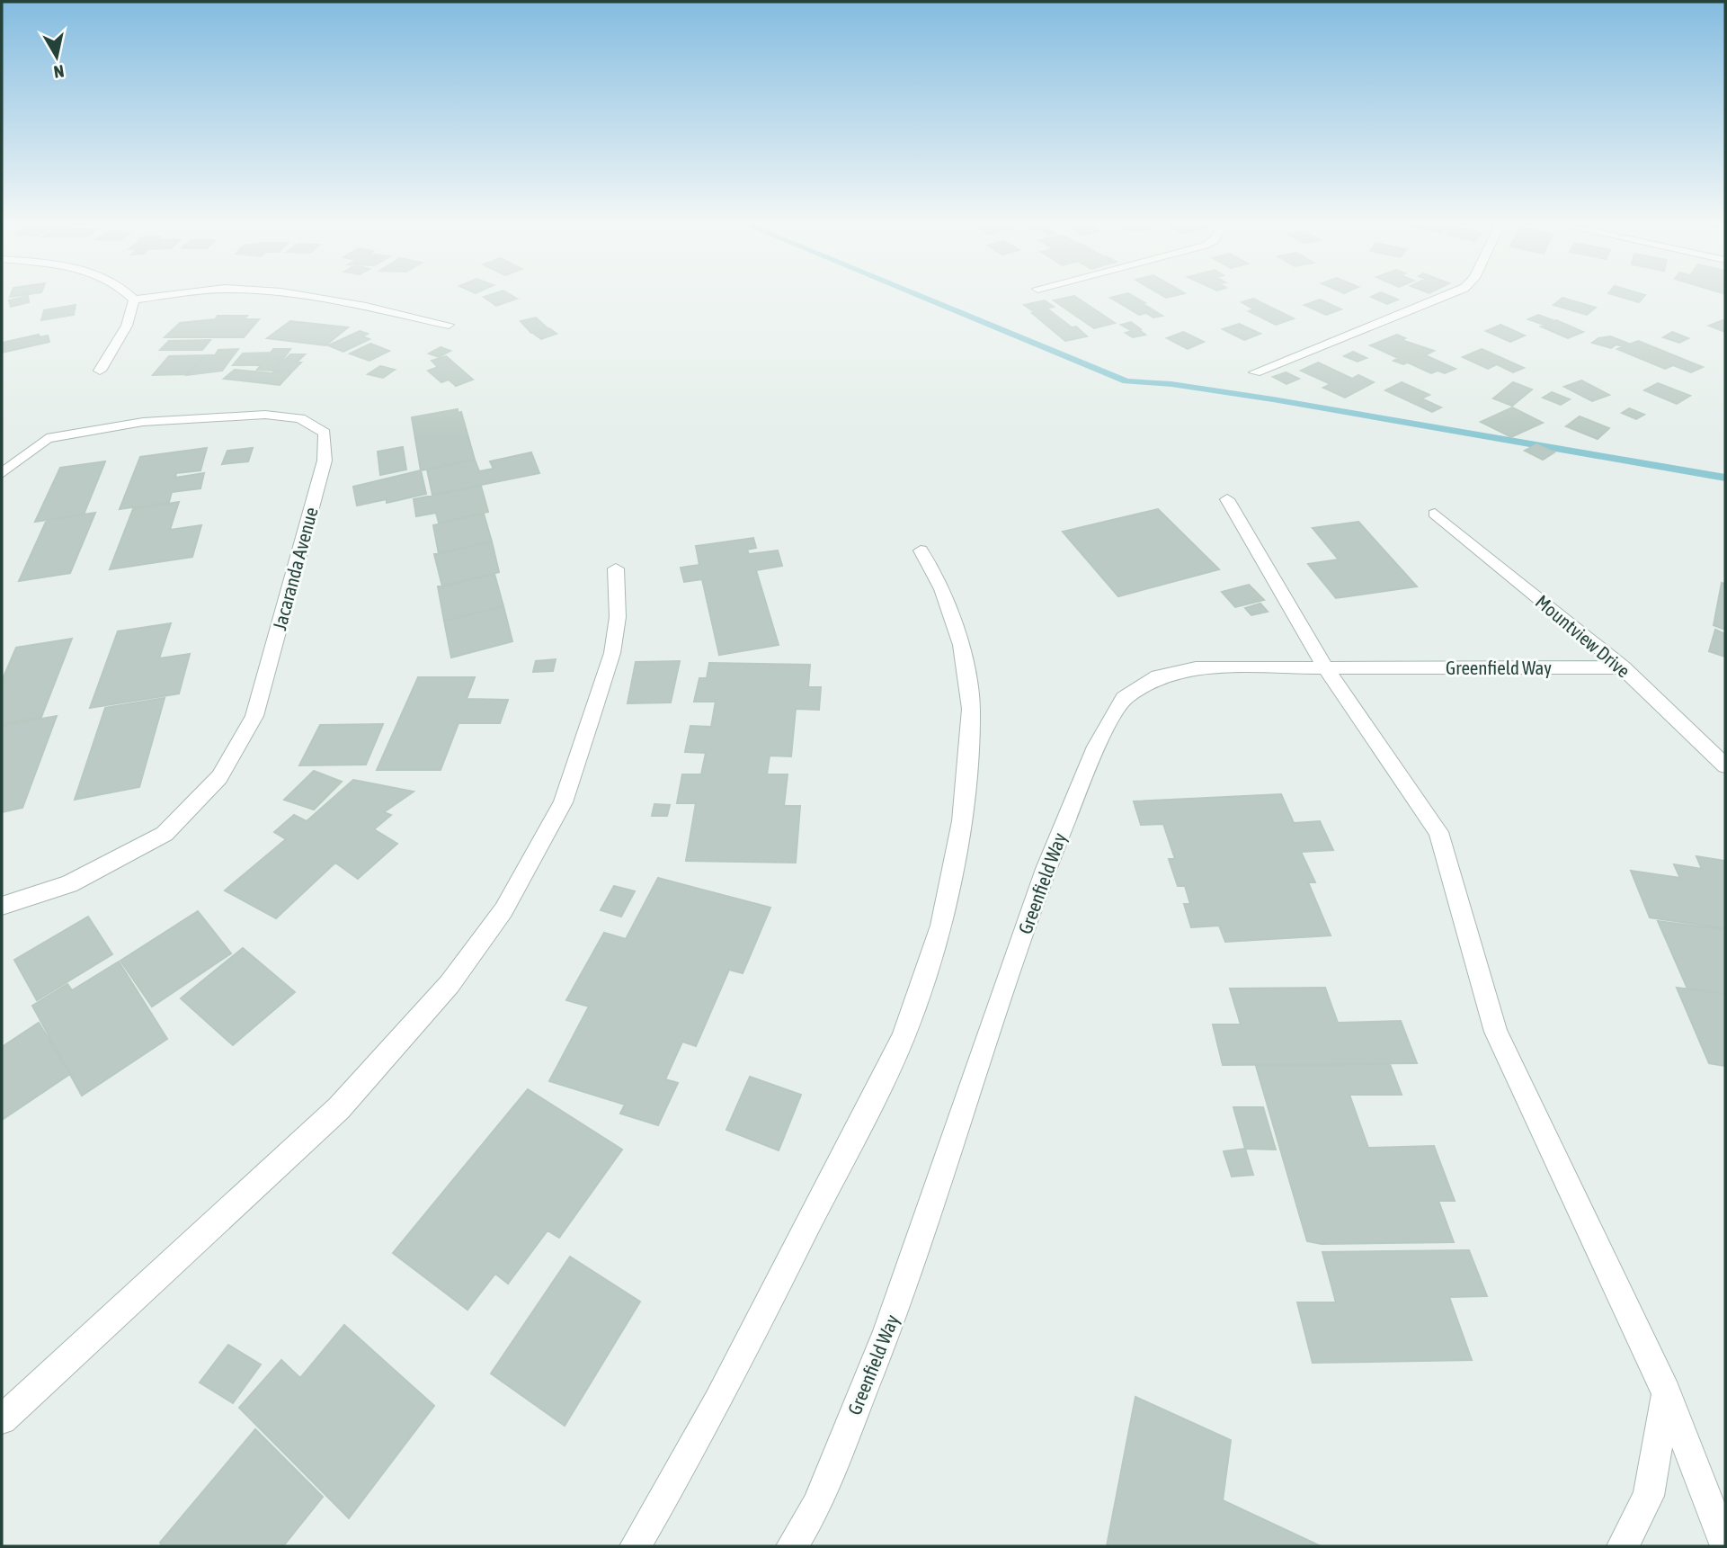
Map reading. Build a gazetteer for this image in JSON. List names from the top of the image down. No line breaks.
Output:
{"streets":{"street":["Jacaranda Avenue","Mountview Drive","Greenfield Way"]},"crossings":[["Mountview Drive","Greenfield Way"]],"north":"bottom"}
